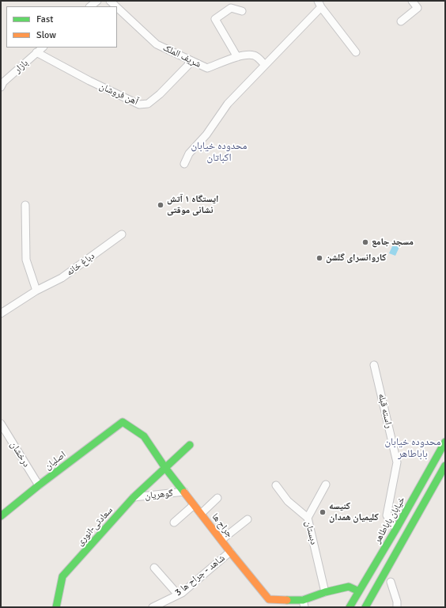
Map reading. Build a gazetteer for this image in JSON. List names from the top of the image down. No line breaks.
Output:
{"streets":{"street":["شریف الملک","بازار","آهن فروشان","دباغ خانه","راسته قبله","درخشان","اصلیان","گوهریان","خیابان باباطاهر","جراح ها","سعادتی-انوری","دبستان","شاهد - جراح ها 3"]},"crossings":[["شریف الملک","آهن فروشان"],["بازار","آهن فروشان"],["راسته قبله","خیابان باباطاهر"],["درخشان","اصلیان"],["اصلیان","جراح ها"],["گوهریان","جراح ها"],["گوهریان","سعادتی-انوری"],["خیابان باباطاهر","جراح ها"],["جراح ها","سعادتی-انوری"],["جراح ها","دبستان"],["جراح ها","شاهد - جراح ها 3"]],"districts":["محدوده خیابان اکباتان","محدوده خیابان باباطاهر"],"places":["ایستگاه ۱ آتش نشانی موقتی","مسجد جامع","کاروانسرای گلشن","کنیسه کلیمیان همدان"],"legend":["Fast","Slow"]}
